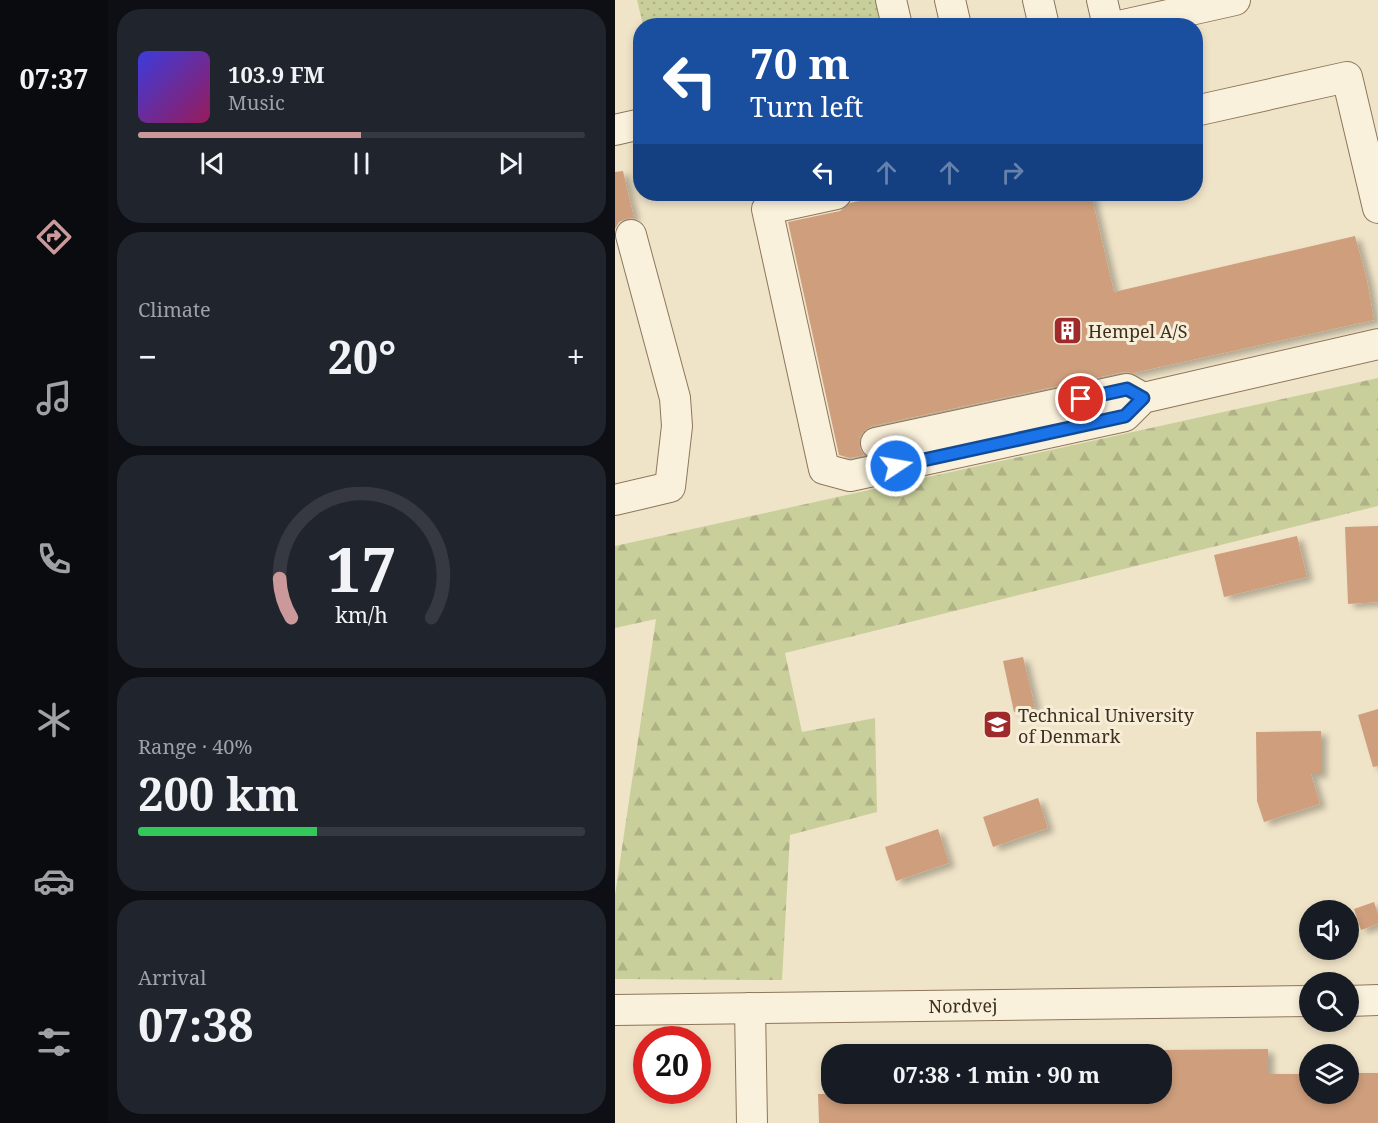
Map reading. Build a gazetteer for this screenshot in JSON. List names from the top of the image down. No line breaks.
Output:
{"streets":{"street":["Nordvej"]},"places":{"building":["Hempel A/S"],"school or university":["Technical University of Denmark"]},"page":{"tabs":"07:37","turn":["70 m","Turn left"],"song":["103.9 FM","Music"],"tile":["Climate",["Range · 40%","200 km"],["Arrival","07:38"]],"heat":["−","20°","+"],"limit":"20","trip":"07:38 · 1 min · 90 m","gauge":["17","km/h"]}}
